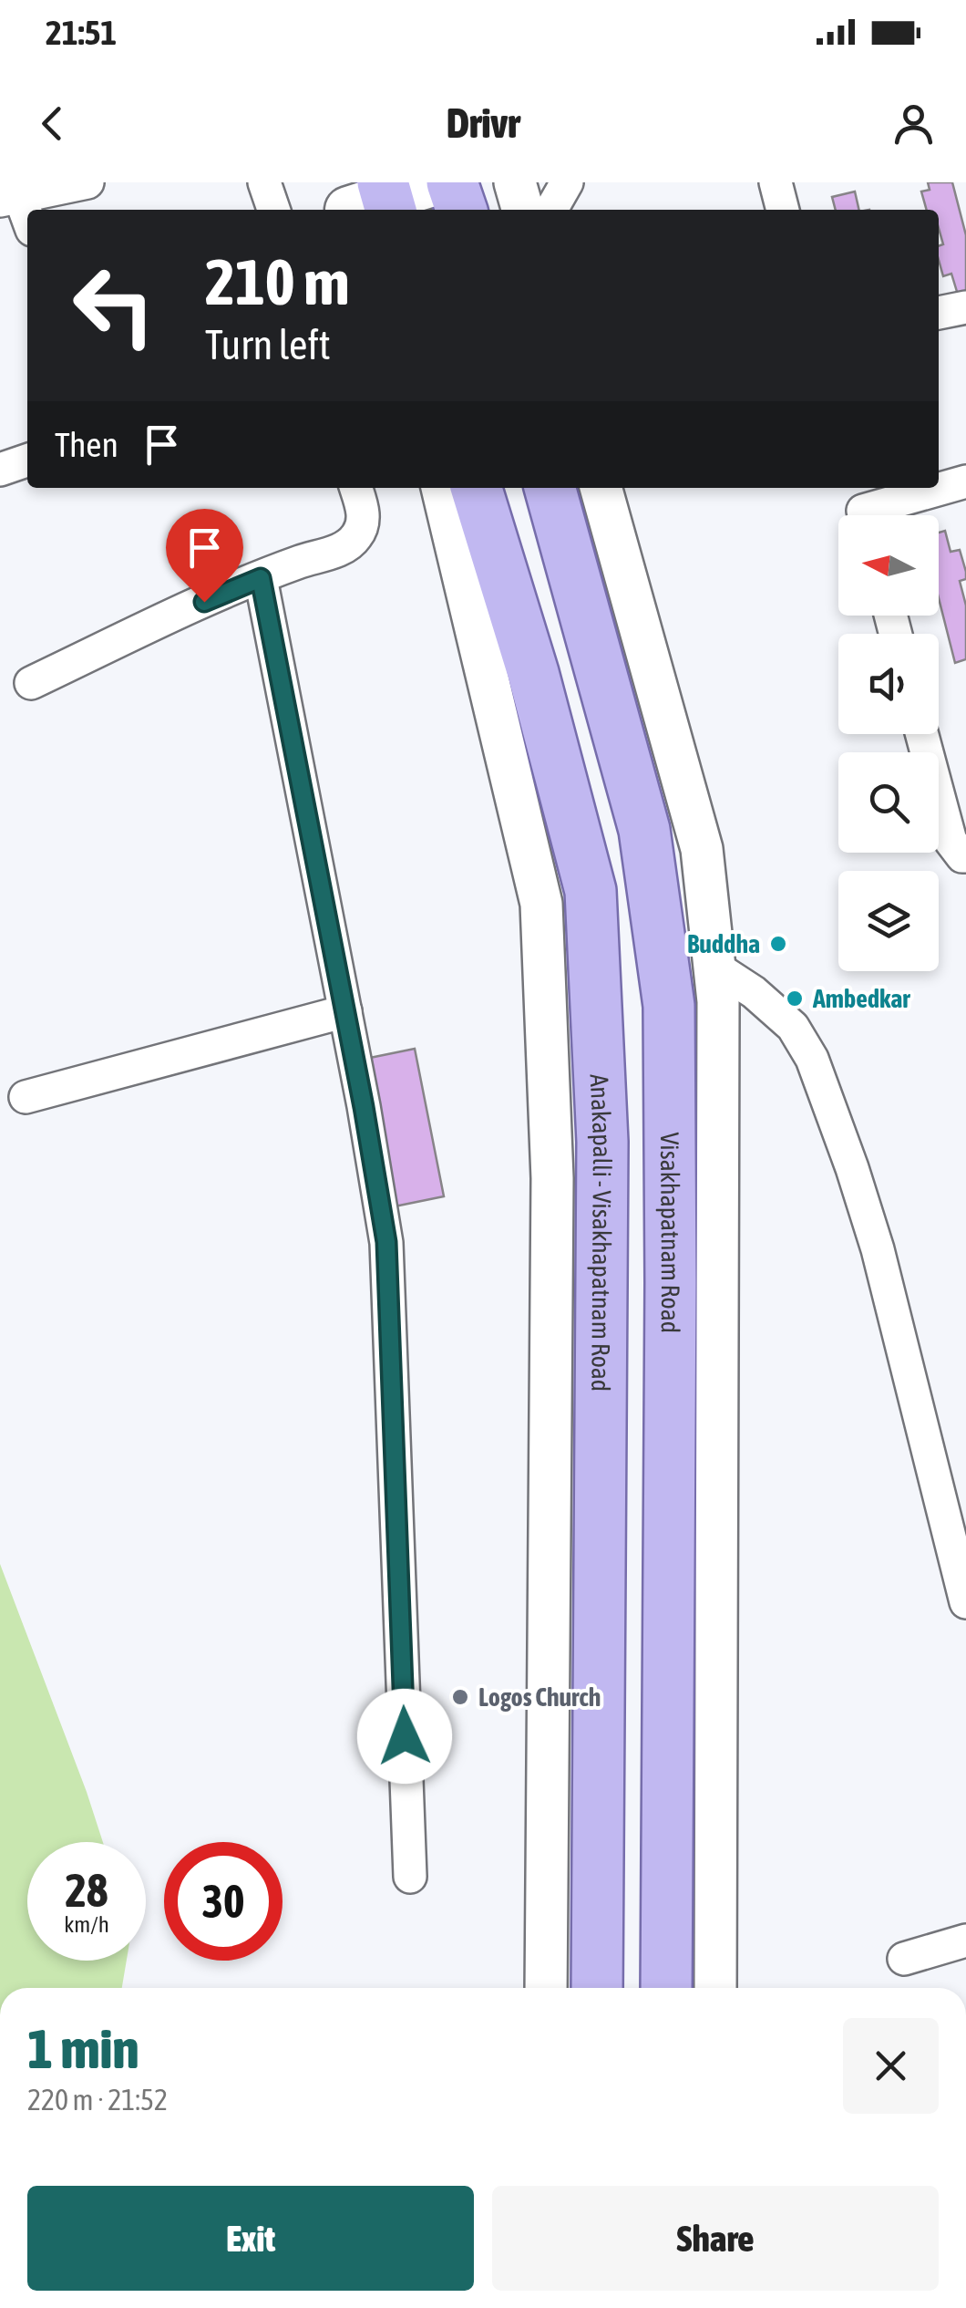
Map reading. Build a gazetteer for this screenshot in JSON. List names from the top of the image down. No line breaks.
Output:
{"streets":{"main road":["Anakapalli - Visakhapatnam Road","Visakhapatnam Road"]},"places":["Buddha","Ambedkar","Logos Church"],"north":"left","page":{"status":"21:51","header":"Drivr","turn":["210 m","Turn left"],"then":"Then","speed":"28 km/h","limit":"30","heading":["1 min","220 m · 21:52"],"buttons":["Exit","Share"]}}
